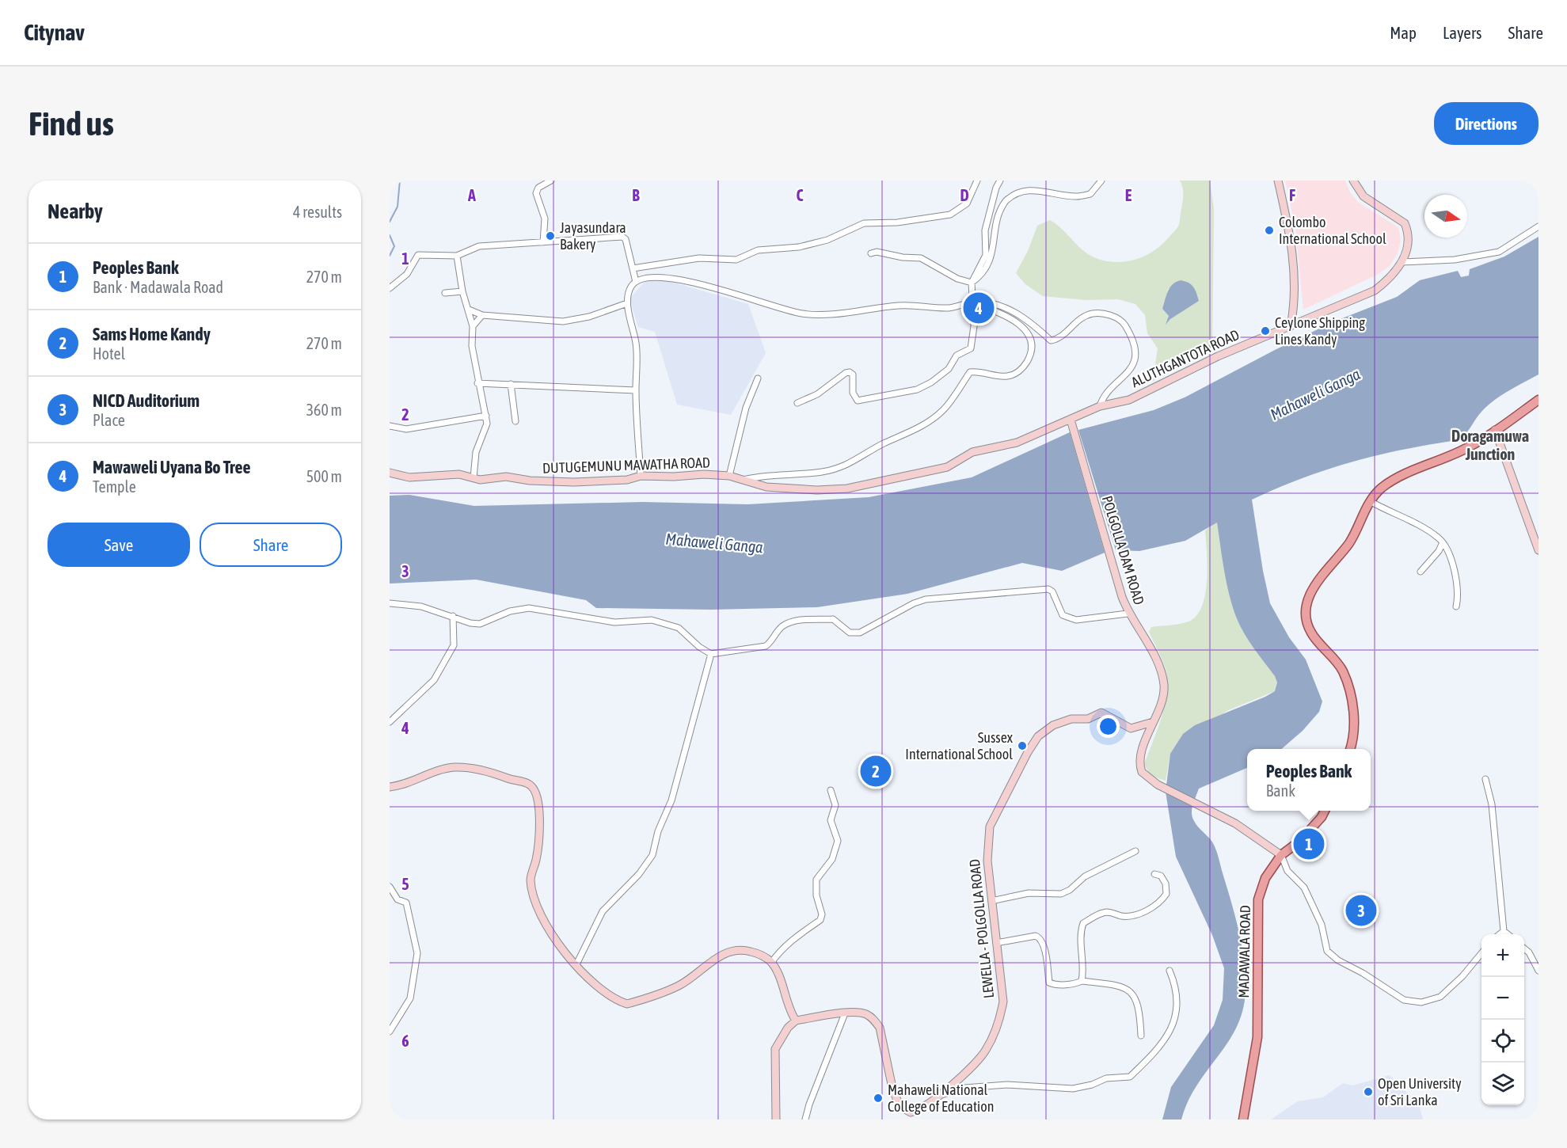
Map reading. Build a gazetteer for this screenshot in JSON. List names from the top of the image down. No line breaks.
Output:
{"streets":{"main road":["MADAWALA ROAD"],"street":["ALUTHGANTOTA ROAD","DUTUGEMUNU MAWATHA ROAD","POLGOLLA DAM ROAD","LEWELLA - POLGOLLA ROAD"]},"crossings":[["ALUTHGANTOTA ROAD","DUTUGEMUNU MAWATHA ROAD"],["ALUTHGANTOTA ROAD","POLGOLLA DAM ROAD"],["POLGOLLA DAM ROAD","LEWELLA - POLGOLLA ROAD"],["POLGOLLA DAM ROAD","MADAWALA ROAD"]],"districts":["Doragamuwa Junction"],"water":["Mahaweli Ganga"],"places":["Colombo International School","Jayasundara Bakery","Ceylone Shipping Lines Kandy","Sussex International School","Open University of Sri Lanka","Mahaweli National College of Education"],"north":"right","page":{"header":"Citynav","nav":["Map","Layers","Share"],"buttons":["Directions",["Save","Share"]],"title":"Find us","heading":["Nearby","4 results"],"list":[{"mark":"1","name":"Peoples Bank","note":"Bank · Madawala Road","value":"270 m"},{"mark":"2","name":"Sams Home Kandy","note":"Hotel","value":"270 m"},{"mark":"3","name":"NICD Auditorium","note":"Place","value":"360 m"},{"mark":"4","name":"Mawaweli Uyana Bo Tree","note":"Temple","value":"500 m"}],"pins":["4","2","1","3"],"popup":["Peoples Bank","Bank"],"map_buttons":["+","−"]},"grid":{"columns":["A","B","C","D","E","F"],"rows":["1","2","3","4","5","6"]}}
